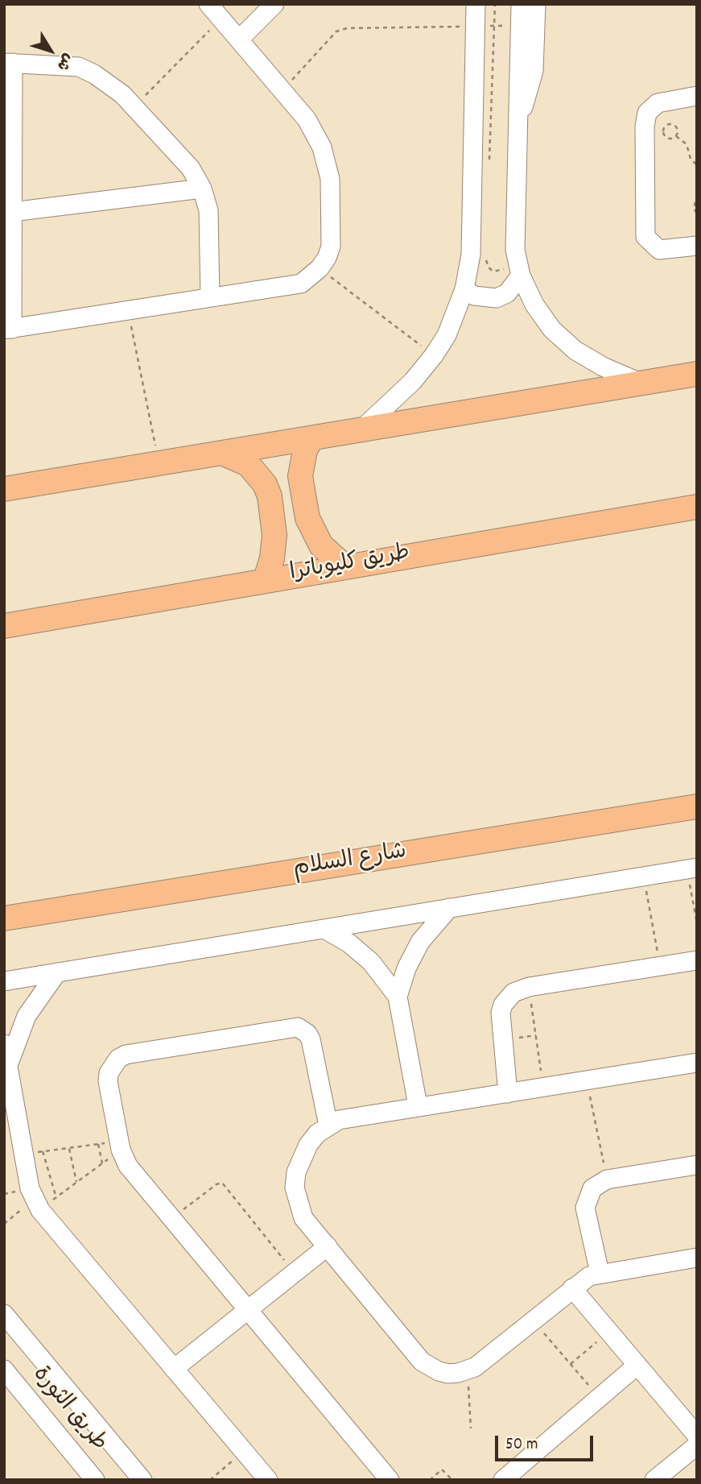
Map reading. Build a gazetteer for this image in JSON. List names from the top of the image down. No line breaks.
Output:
{"streets":{"main road":["طريق كليوباترا","شارع السلام"],"street":["طريق الثورة"]},"scale_bar":"50 m","north":"bottom right"}
